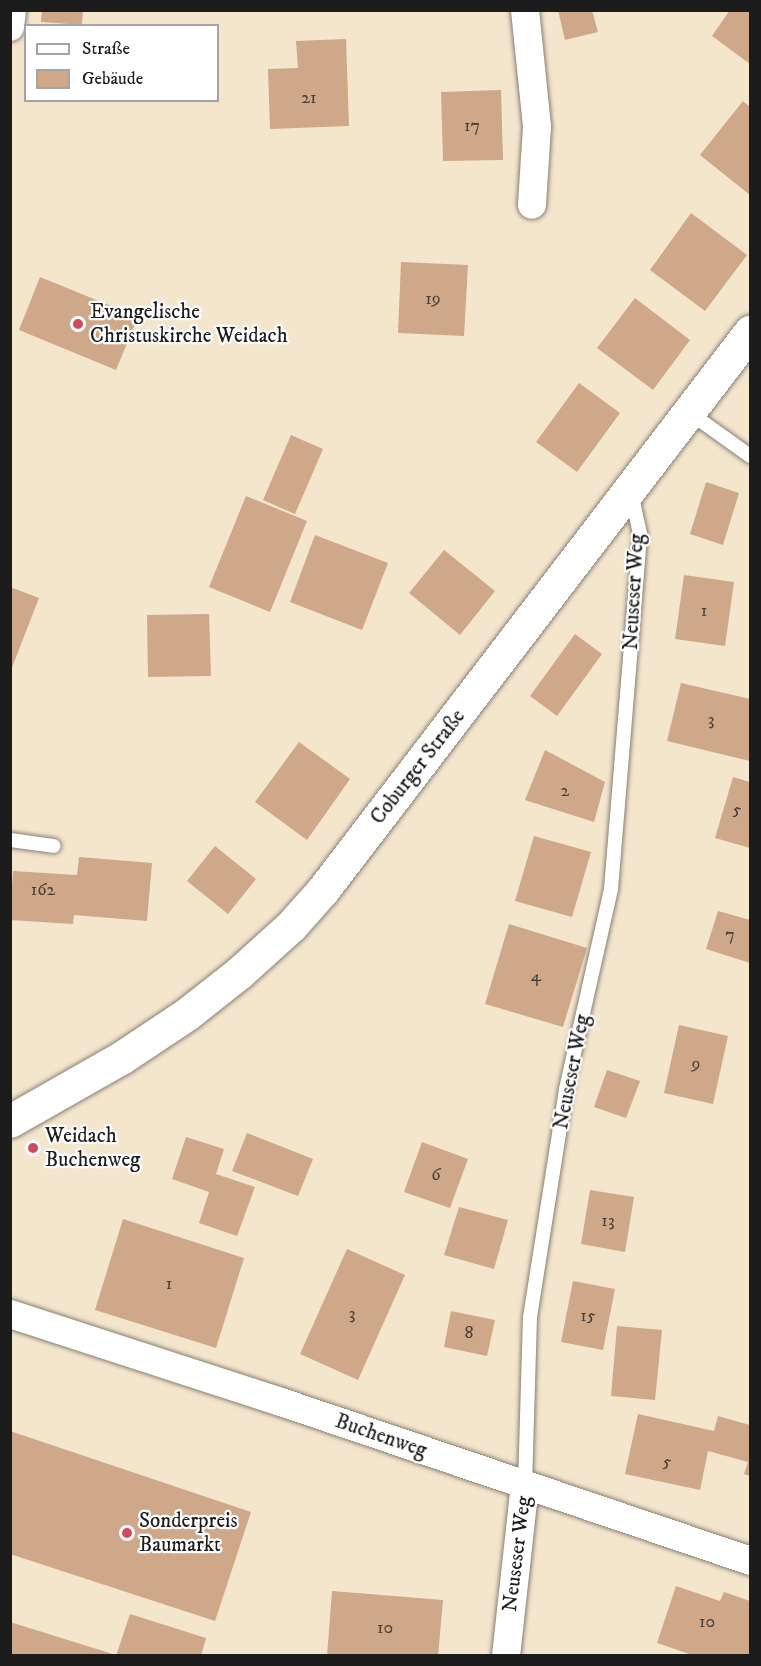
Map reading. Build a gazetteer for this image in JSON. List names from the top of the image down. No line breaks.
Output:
{"streets":{"main road":["Coburger Straße"],"street":["Neuseser Weg","Buchenweg"]},"crossings":[["Neuseser Weg","Coburger Straße"],["Neuseser Weg","Buchenweg"]],"places":["Evangelische Christuskirche Weidach","Weidach Buchenweg","Sonderpreis Baumarkt"],"house_numbers":["21","17","19","1","3","2","5","162","7","4","9","6","13","1","3","15","8","5","10","10"],"legend":["Straße","Gebäude"]}
